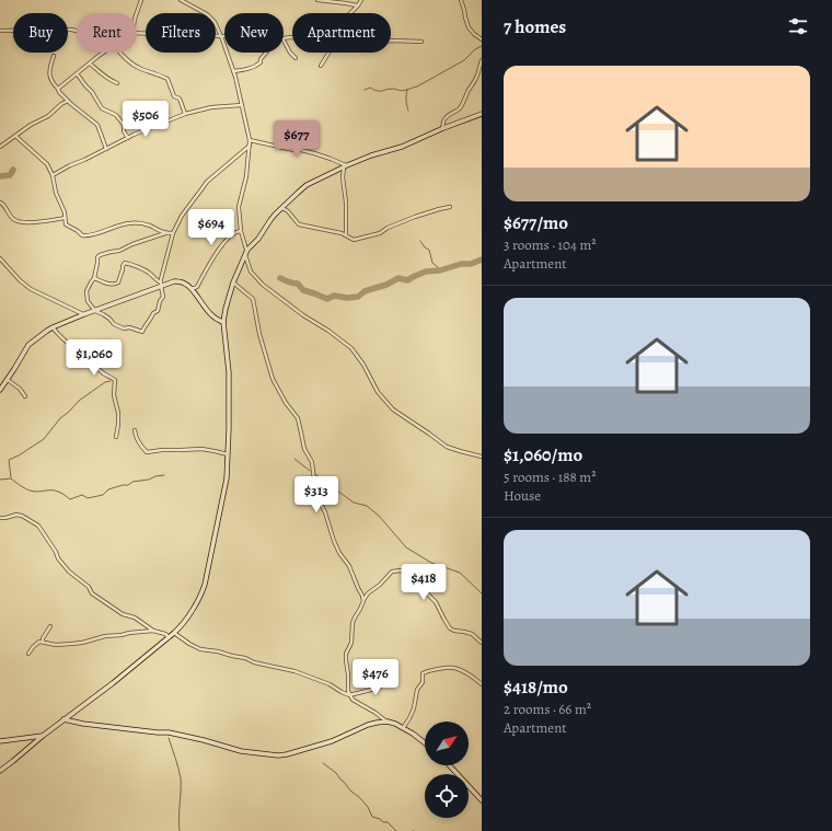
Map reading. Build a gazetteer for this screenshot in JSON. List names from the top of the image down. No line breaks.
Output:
{"north":"top right","page":{"heading":"7 homes","chip":["Buy","Rent","Filters","New","Apartment"],"list":[{"name":"$677/mo","note":"3 rooms · 104 m² · Apartment"},{"name":"$1,060/mo","note":"5 rooms · 188 m² · House"},{"name":"$418/mo","note":"2 rooms · 66 m² · Apartment"}],"price":["$506","$677","$694","$1,060","$313","$418","$476"]}}
